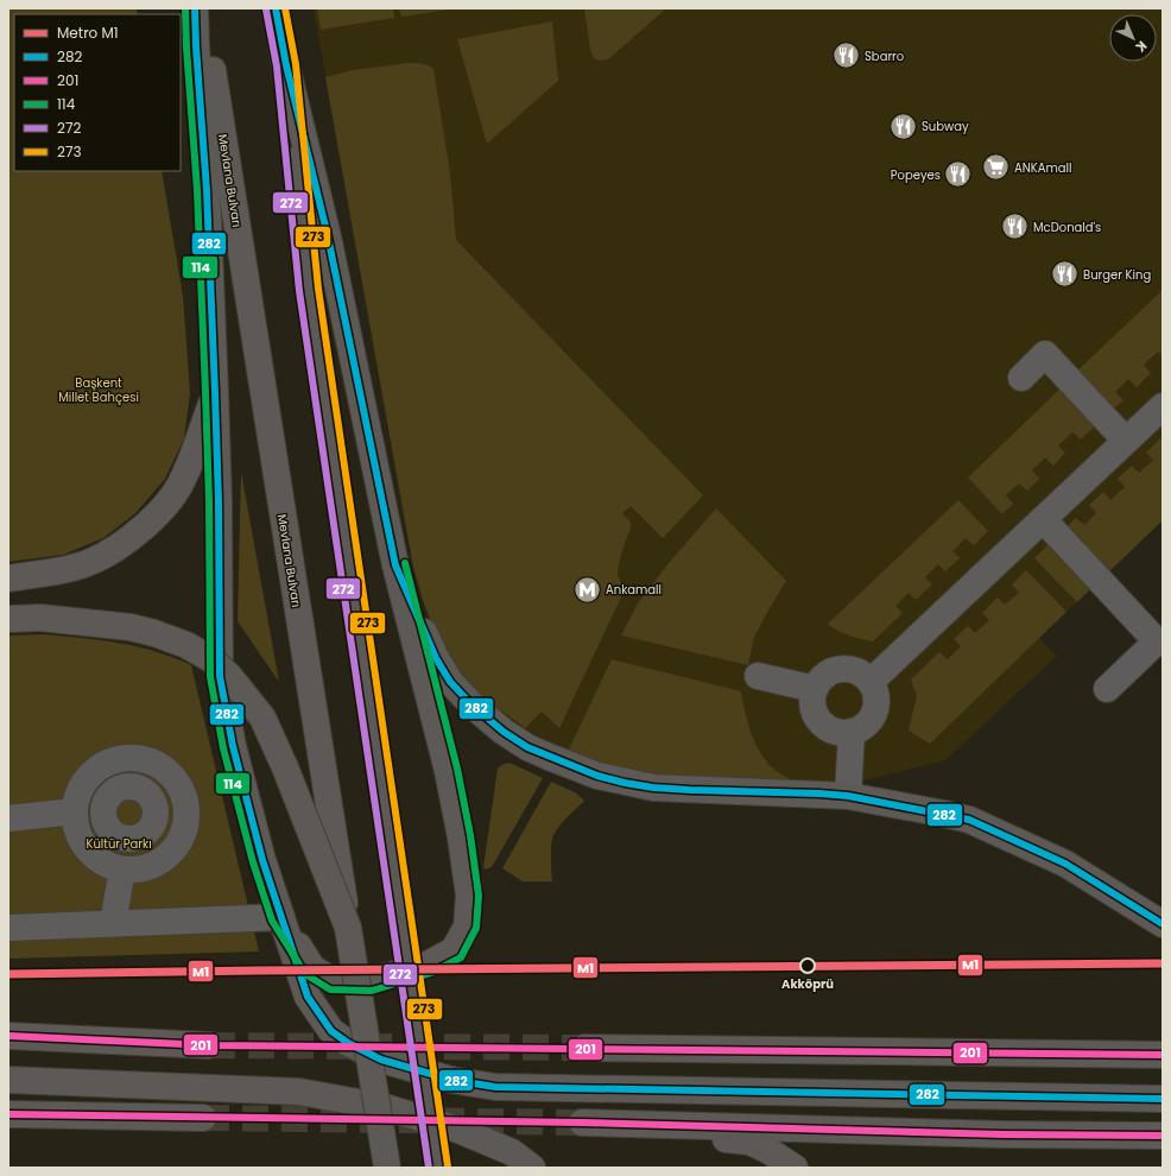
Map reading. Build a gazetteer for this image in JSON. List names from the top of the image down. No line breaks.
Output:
{"streets":{"highway":["Mevlana Bulvarı"]},"parks":["Başkent Millet Bahçesi","Kültür Parkı"],"places":{"restaurant":["Sbarro","Subway","Popeyes","McDonald's","Burger King"],"supermarket":["ANKAmall"],"metro station":["Ankamall"],"other":["Akköprü"]},"lines":["transit line 282","transit line 114","transit line 273","transit line 272","metro line M1","transit line 201"],"legend":["Metro M1","282","201","114","272","273"],"north":"bottom right"}
